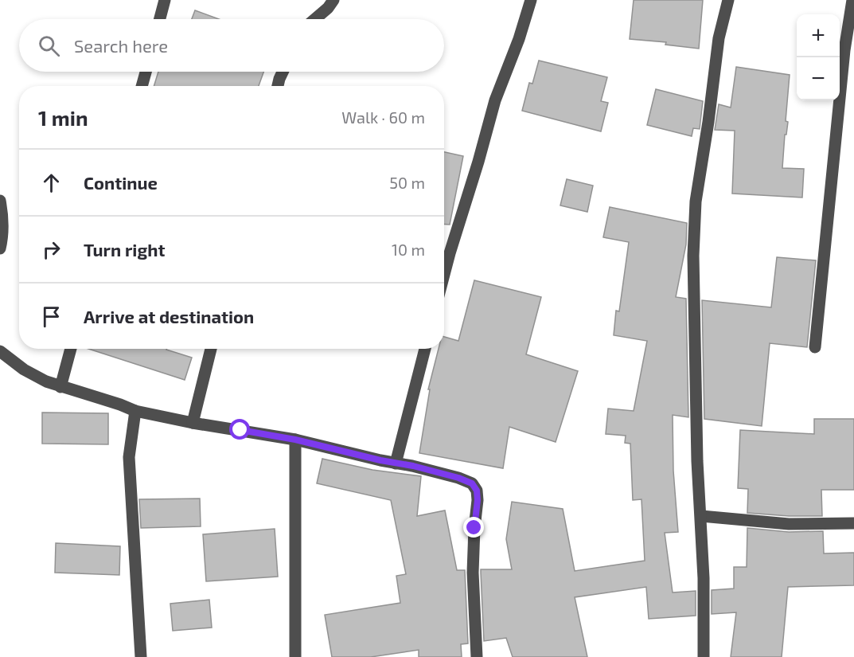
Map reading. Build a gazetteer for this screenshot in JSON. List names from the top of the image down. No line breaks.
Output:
{"page":{"map_buttons":["+","−"],"search":"Search here","heading":["1 min","Walk · 60 m"],"list":[["Continue","50 m"],["Turn right","10 m"],"Arrive at destination"]}}
